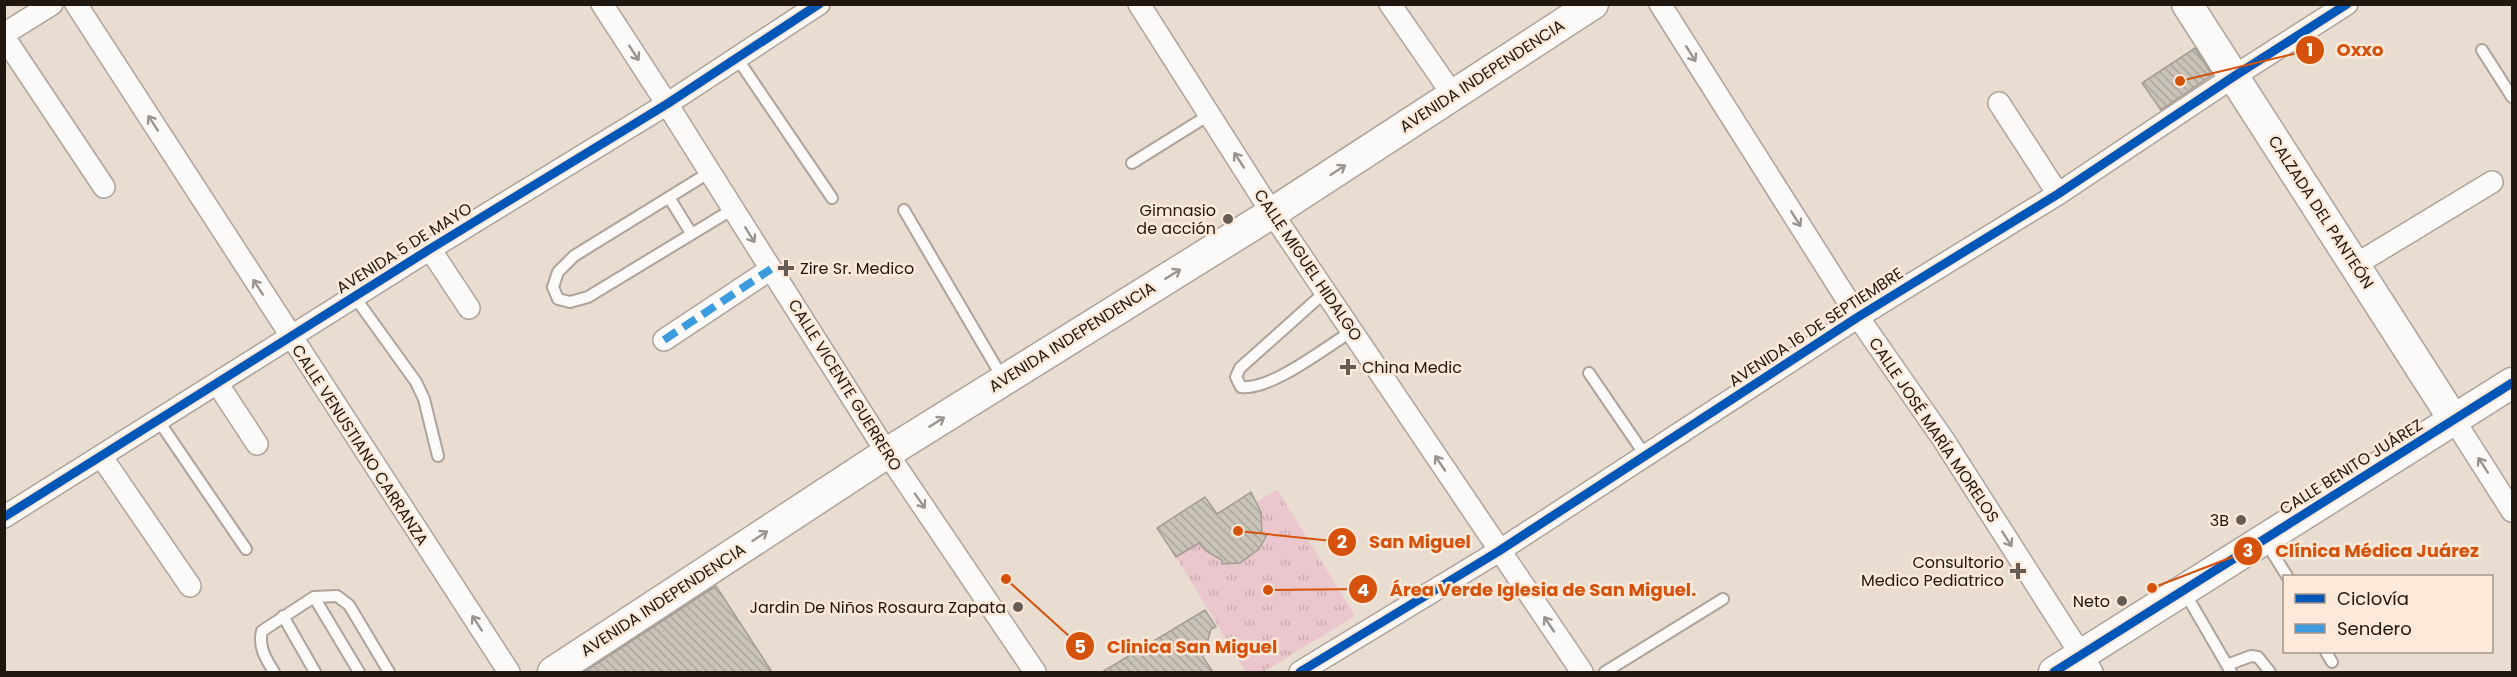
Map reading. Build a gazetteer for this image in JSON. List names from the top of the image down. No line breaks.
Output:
{"streets":{"main road":["AVENIDA INDEPENDENCIA","CALZADA DEL PANTEÓN","CALLE BENITO JUÁREZ"],"street":["AVENIDA 5 DE MAYO","CALLE MIGUEL HIDALGO","AVENIDA 16 DE SEPTIEMBRE","CALLE VICENTE GUERRERO","CALLE JOSÉ MARÍA MORELOS","CALLE VENUSTIANO CARRANZA"]},"crossings":[["AVENIDA INDEPENDENCIA","CALLE MIGUEL HIDALGO"],["AVENIDA INDEPENDENCIA","CALLE VICENTE GUERRERO"],["CALZADA DEL PANTEÓN","AVENIDA 16 DE SEPTIEMBRE"],["CALZADA DEL PANTEÓN","CALLE BENITO JUÁREZ"],["AVENIDA 5 DE MAYO","CALLE VICENTE GUERRERO"],["AVENIDA 5 DE MAYO","CALLE VENUSTIANO CARRANZA"],["CALLE MIGUEL HIDALGO","AVENIDA 16 DE SEPTIEMBRE"],["AVENIDA 16 DE SEPTIEMBRE","CALLE JOSÉ MARÍA MORELOS"],["CALLE JOSÉ MARÍA MORELOS","CALLE BENITO JUÁREZ"]],"one_way":["AVENIDA INDEPENDENCIA","CALLE MIGUEL HIDALGO","CALLE VICENTE GUERRERO","CALLE JOSÉ MARÍA MORELOS"],"places":{"other":["Oxxo","Gimnasio de acción","3B","San Miguel","Clinica San Miguel","Clínica Médica Juárez","Área Verde Iglesia de San Miguel.","Neto","Jardin De Niños Rosaura Zapata"],"health":["Zire Sr. Medico","China Medic","Consultorio Medico Pediatrico"]},"legend":["Ciclovía","Sendero"]}
